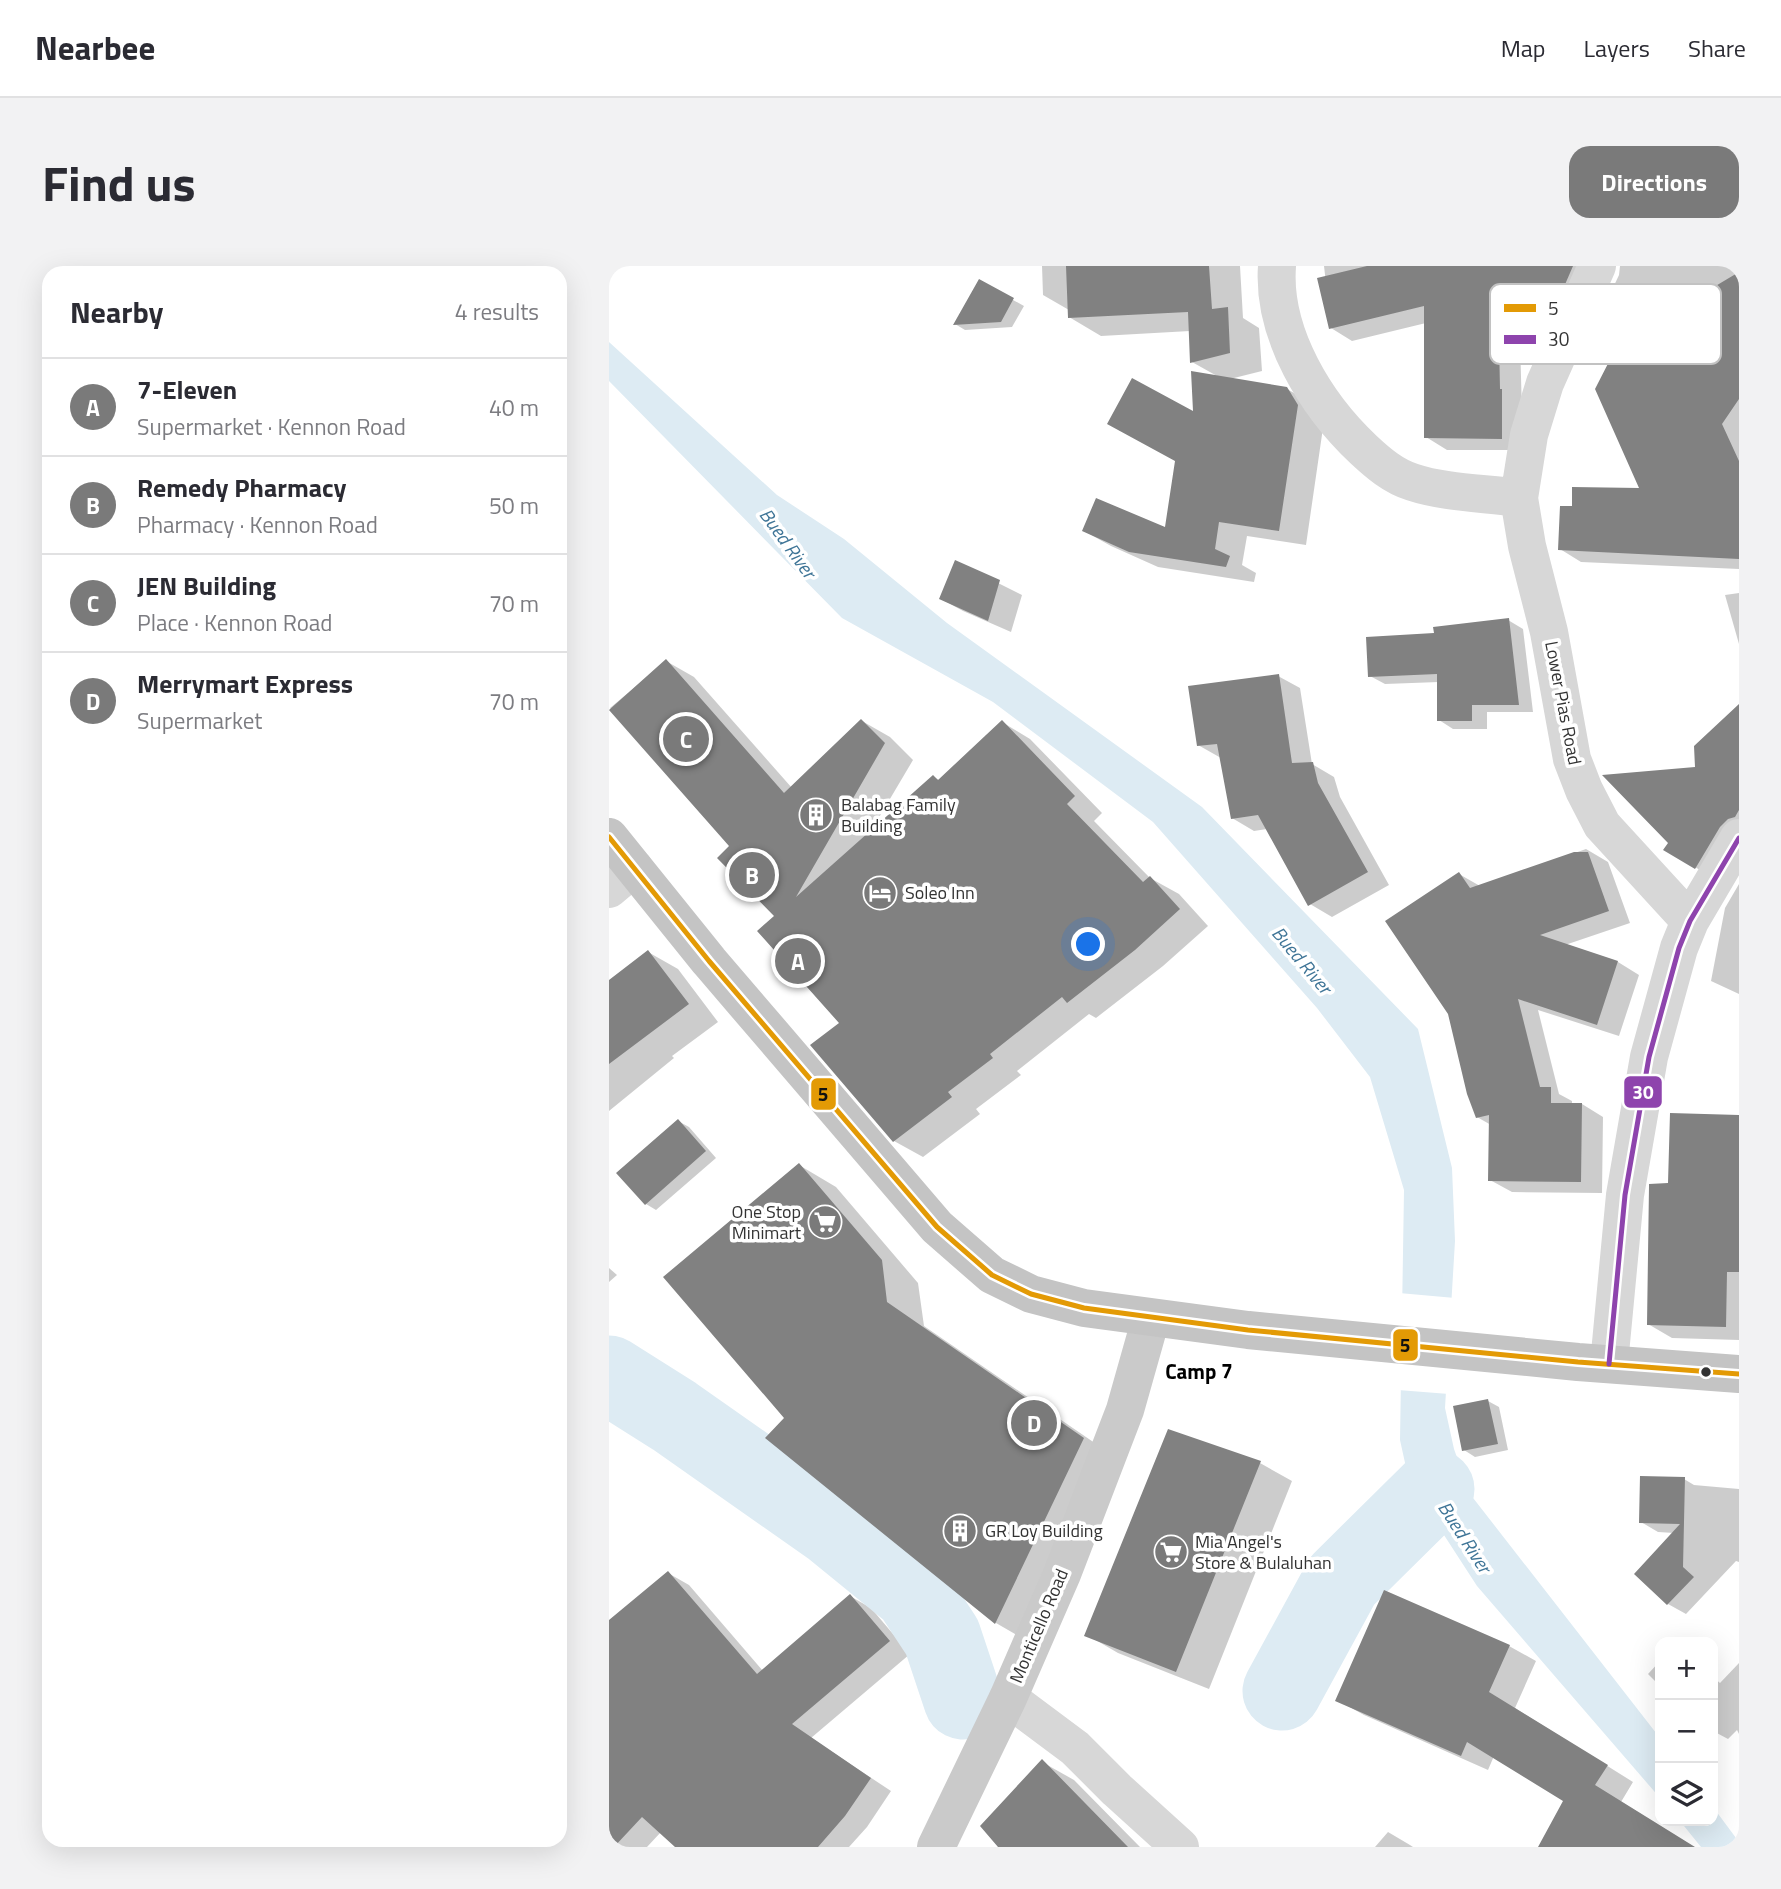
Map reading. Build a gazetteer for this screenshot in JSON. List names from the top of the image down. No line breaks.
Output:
{"streets":{"main road":["Monticello Road"],"street":["Lower Pias Road"]},"districts":["Camp 7"],"water":["Bued River"],"places":{"building":["Balabag Family Building","GR Loy Building"],"hotel":["Soleo Inn"],"supermarket":["One Stop Minimart","Mia Angel's Store & Bulaluhan"]},"lines":["transit line 5","transit line 30"],"legend":["5","30"],"page":{"header":"Nearbee","nav":["Map","Layers","Share"],"title":"Find us","buttons":"Directions","heading":["Nearby","4 results"],"list":[{"mark":"A","name":"7-Eleven","note":"Supermarket · Kennon Road","value":"40 m"},{"mark":"B","name":"Remedy Pharmacy","note":"Pharmacy · Kennon Road","value":"50 m"},{"mark":"C","name":"JEN Building","note":"Place · Kennon Road","value":"70 m"},{"mark":"D","name":"Merrymart Express","note":"Supermarket","value":"70 m"}],"pins":["C","B","A","D"],"map_buttons":["+","−"]}}
